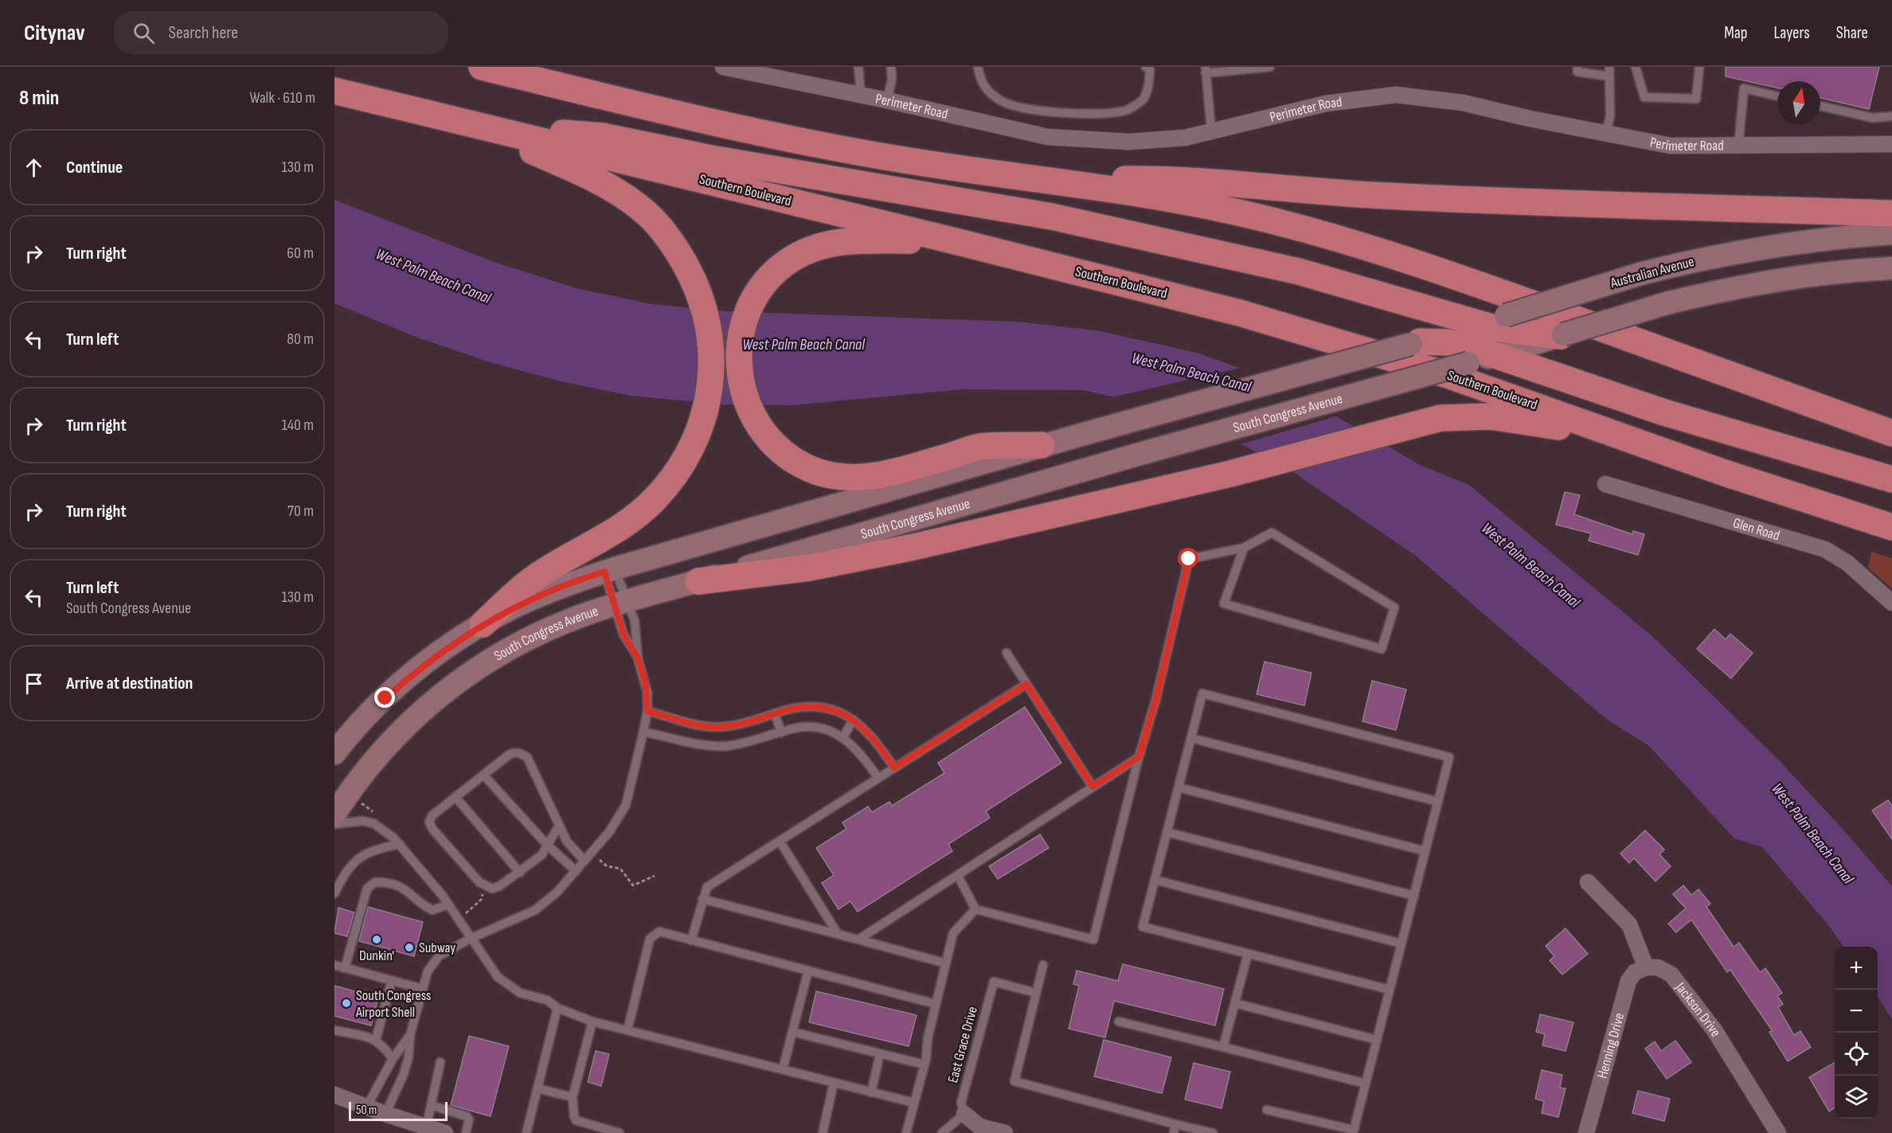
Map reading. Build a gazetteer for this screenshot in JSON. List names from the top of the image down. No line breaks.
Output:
{"streets":{"highway":["Southern Boulevard"],"main road":["Australian Avenue","South Congress Avenue"],"street":["Perimeter Road","Glen Road","Jackson Drive","Henning Drive"],"lane":["East Grace Drive"]},"crossings":[["Jackson Drive","Henning Drive"]],"water":["West Palm Beach Canal"],"places":["Dunkin'","Subway","South Congress Airport Shell"],"scale_bar":"50 m","north":"top","page":{"header":"Citynav","search":"Search here","nav":["Map","Layers","Share"],"heading":["8 min","Walk · 610 m"],"list":[["Continue","130 m"],["Turn right","60 m"],["Turn left","80 m"],["Turn right","140 m"],["Turn right","70 m"],["Turn left","South Congress Avenue","130 m"],"Arrive at destination"],"map_buttons":["+","−"],"scale":"50 m"}}
